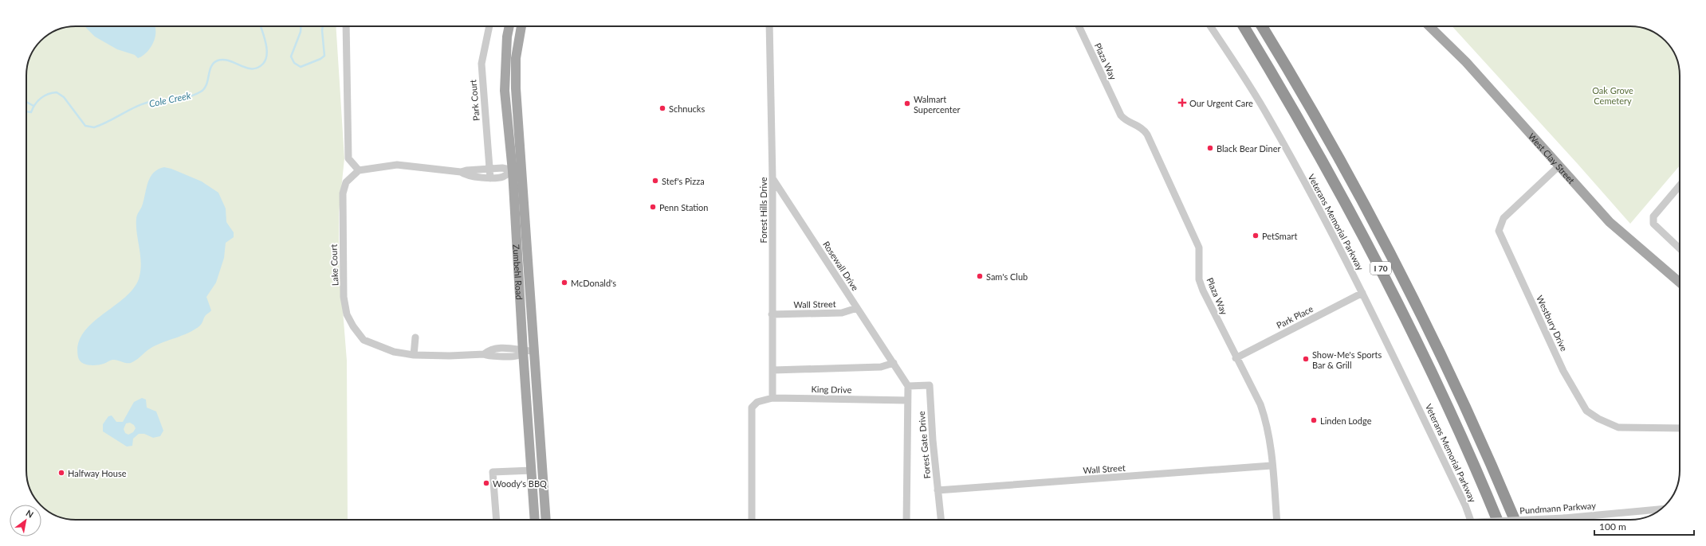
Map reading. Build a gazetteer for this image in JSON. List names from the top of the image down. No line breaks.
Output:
{"streets":{"highway":["I 70"],"main road":["West Clay Street","Zumbehl Road"],"street":["Plaza Way","Park Court","Forest Hills Drive","Veterans Memorial Parkway","Lake Court","Rosewall Drive","Wall Street","Park Place","Westbury Drive","King Drive","Forest Gate Drive","Pundmann Parkway"]},"crossings":[["Plaza Way","Wall Street"],["Plaza Way","Park Place"],["West Clay Street","Westbury Drive"],["Forest Hills Drive","Rosewall Drive"],["Forest Hills Drive","Wall Street"],["Forest Hills Drive","King Drive"],["Veterans Memorial Parkway","Park Place"],["Lake Court","Zumbehl Road"],["Rosewall Drive","Wall Street"],["Rosewall Drive","Forest Gate Drive"],["Wall Street","Forest Gate Drive"]],"water":["Cole Creek"],"parks":["Oak Grove Cemetery"],"places":{"health":["Our Urgent Care"],"other":["Walmart Supercenter","Schnucks","Black Bear Diner","Stef's Pizza","Penn Station","PetSmart","Sam's Club","McDonald's","Show-Me's Sports Bar & Grill","Linden Lodge","Halfway House","Woody's BBQ"]},"scale_bar":"100 m","north":"top right"}
